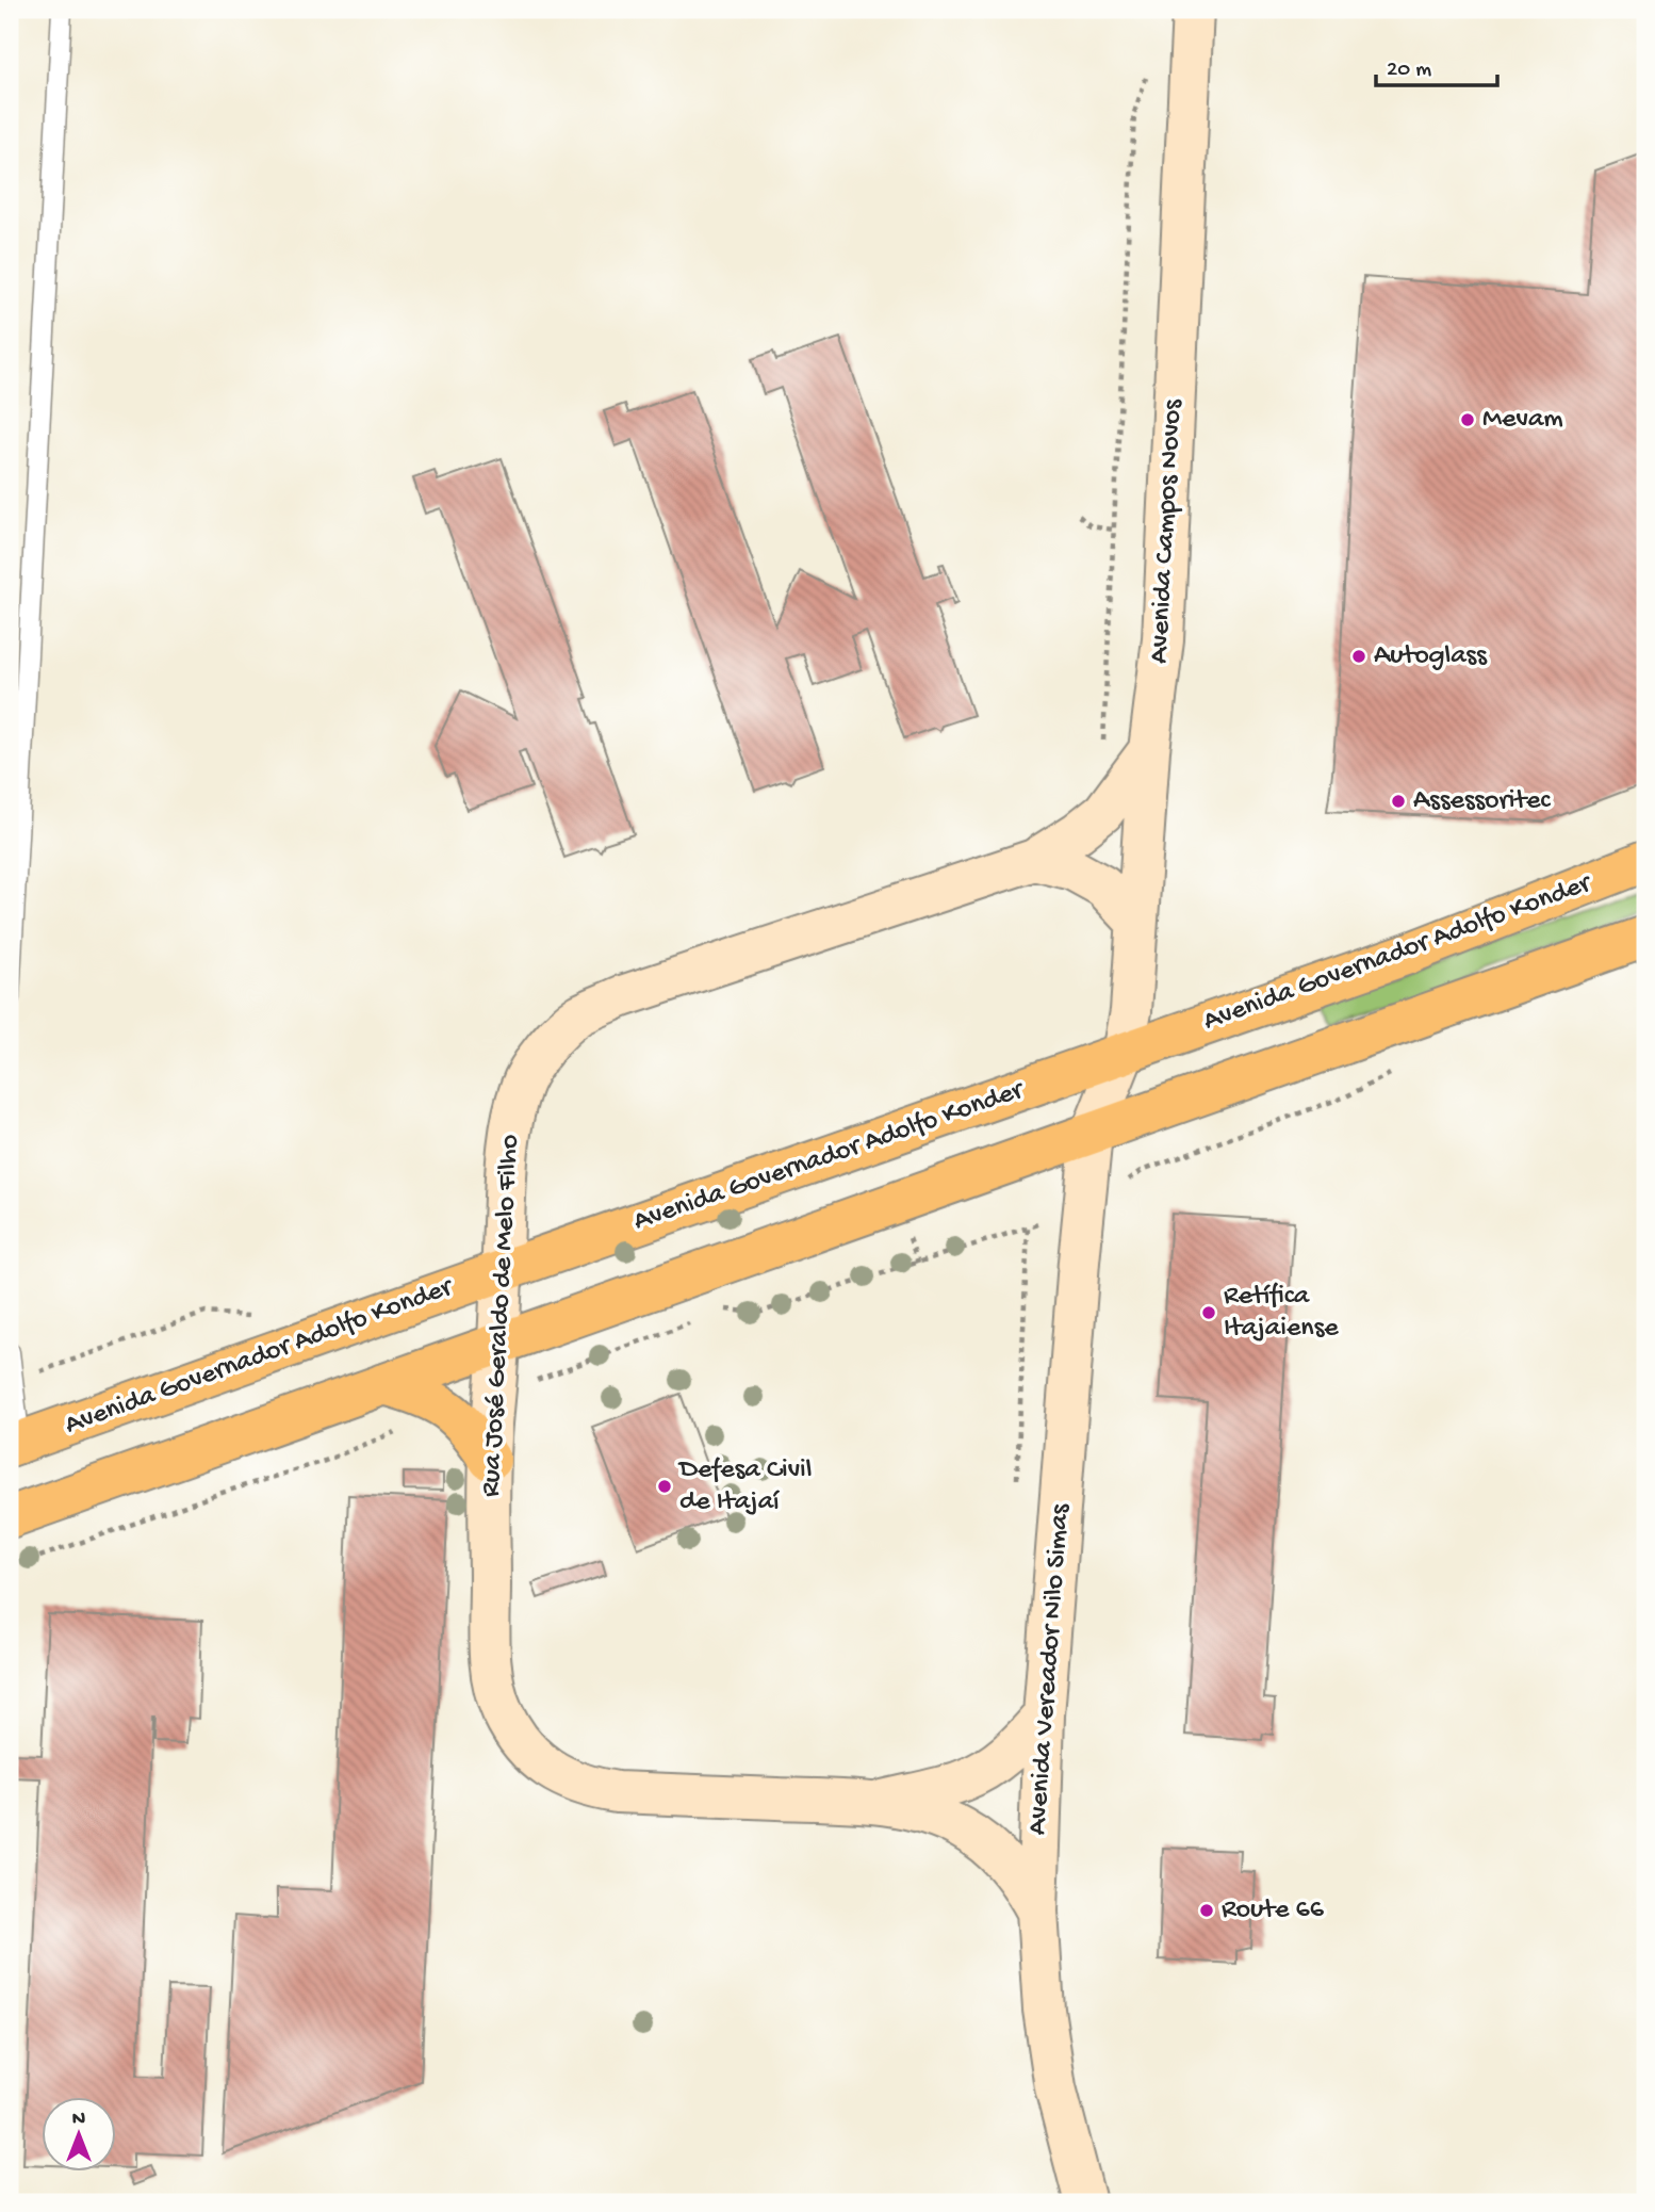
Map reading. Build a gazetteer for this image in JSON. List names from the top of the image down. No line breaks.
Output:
{"streets":{"main road":["Avenida Campos Novos","Avenida Governador Adolfo Konder","Rua José Geraldo de Melo Filho","Avenida Vereador Nilo Simas"]},"crossings":[["Avenida Campos Novos","Avenida Governador Adolfo Konder"],["Avenida Campos Novos","Rua José Geraldo de Melo Filho"],["Avenida Campos Novos","Avenida Vereador Nilo Simas"],["Avenida Governador Adolfo Konder","Rua José Geraldo de Melo Filho"],["Avenida Governador Adolfo Konder","Avenida Vereador Nilo Simas"],["Rua José Geraldo de Melo Filho","Avenida Vereador Nilo Simas"]],"places":["Mevam","Autoglass","Assessoritec","Retífica Itajaiense","Defesa Civil de Itajaí","Route 66"],"scale_bar":"20 m","north":"top"}
